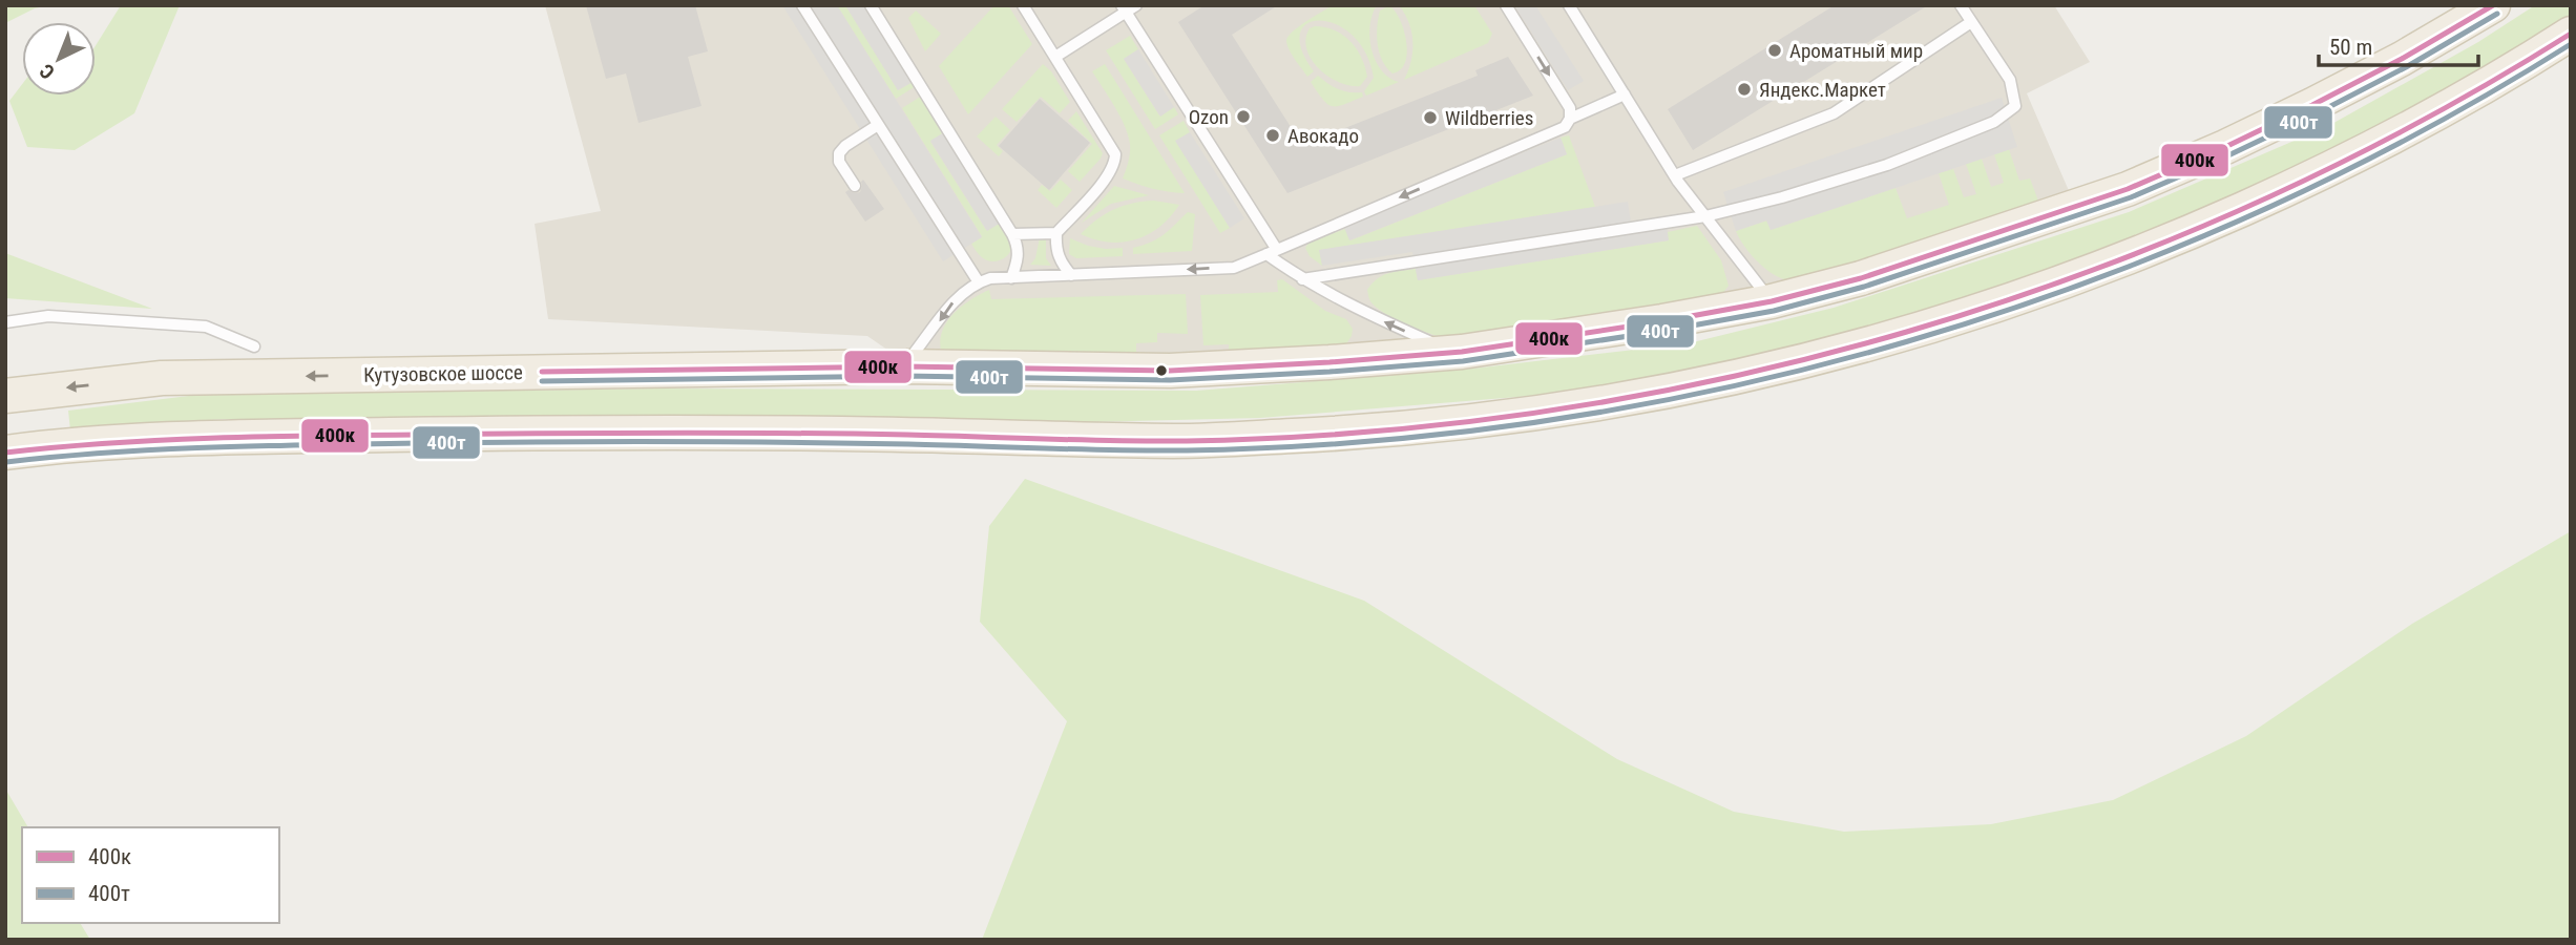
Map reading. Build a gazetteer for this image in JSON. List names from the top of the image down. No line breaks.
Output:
{"streets":{"main road":["Кутузовское шоссе"]},"places":["Ароматный мир","Яндекс.Маркет","Ozon","Wildberries","Авокадо"],"lines":["transit line 400к","transit line 400т"],"legend":["400к","400т"],"scale_bar":"50 m","north":"bottom left"}
